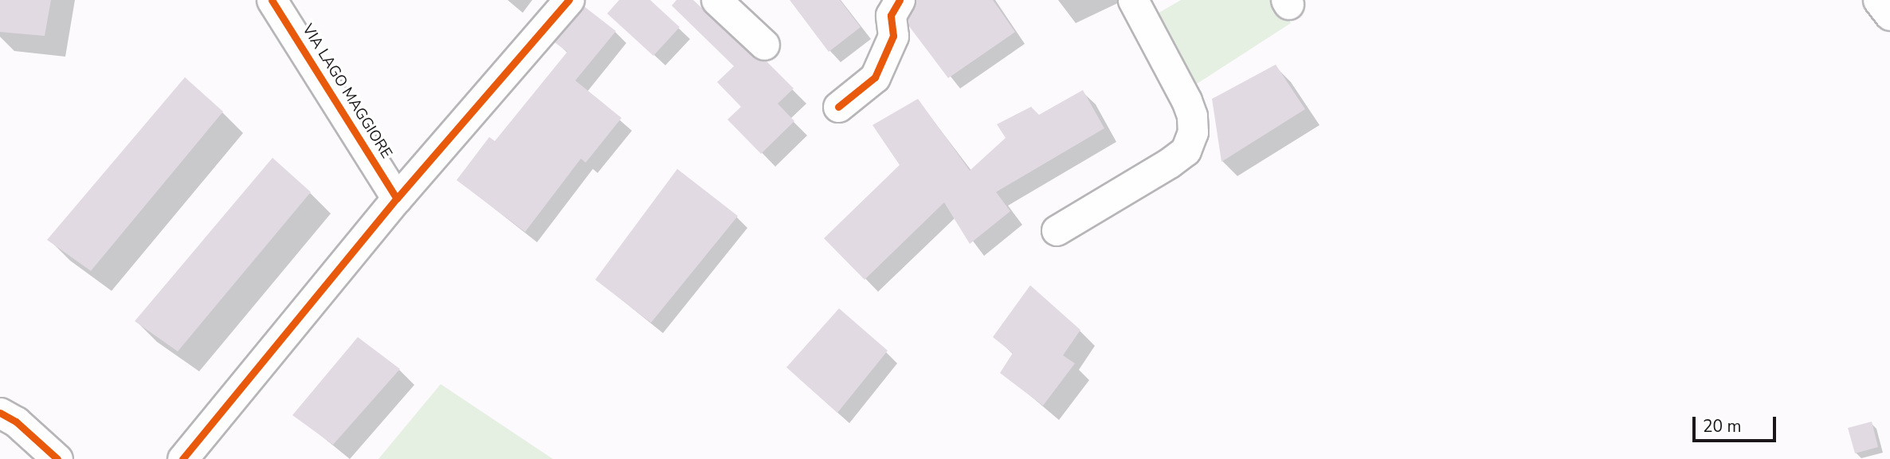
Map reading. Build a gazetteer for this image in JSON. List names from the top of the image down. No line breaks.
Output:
{"streets":{"street":["VIA LAGO MAGGIORE"]},"scale_bar":"20 m"}
